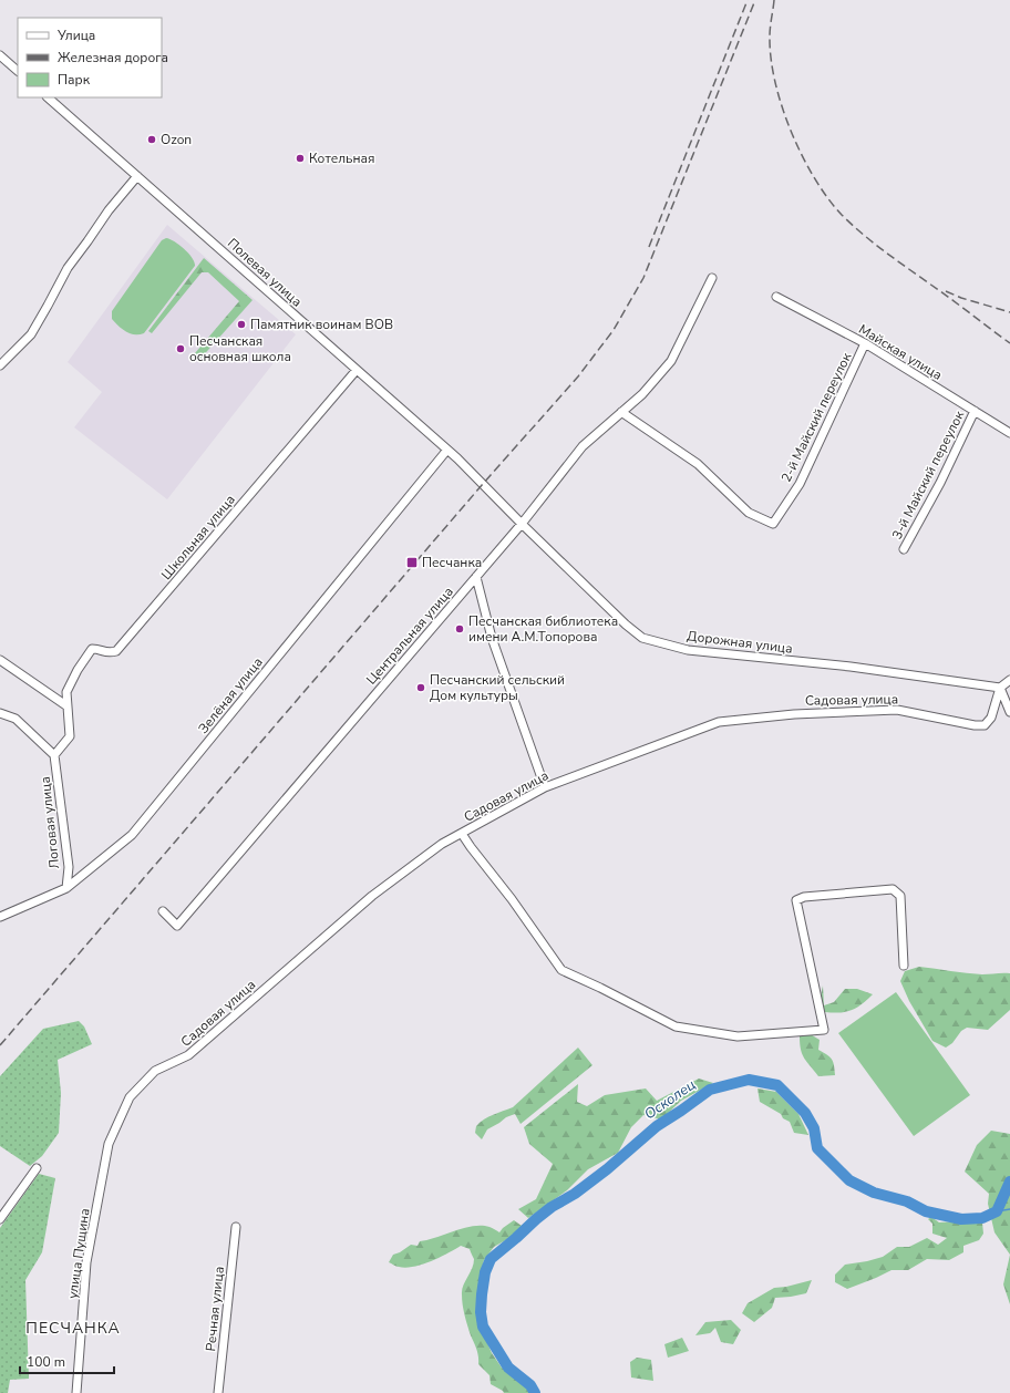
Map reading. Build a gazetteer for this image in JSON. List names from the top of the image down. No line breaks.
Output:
{"streets":{"street":["Полевая улица","Майская улица","2-й Майский переулок","3-й Майский переулок","Школьная улица","Центральная улица","Дорожная улица","Зелёная улица","Садовая улица","Логовая улица","улица Пущина","Речная улица"]},"crossings":[["Полевая улица","Школьная улица"],["Полевая улица","Центральная улица"],["Полевая улица","Дорожная улица"],["Полевая улица","Зелёная улица"],["Майская улица","2-й Майский переулок"],["Майская улица","3-й Майский переулок"],["2-й Майский переулок","Центральная улица"],["Центральная улица","Дорожная улица"],["Дорожная улица","Садовая улица"],["Зелёная улица","Логовая улица"],["Садовая улица","улица Пущина"]],"districts":["ПЕСЧАНКА"],"water":["Осколец"],"places":{"other":["Ozon","Котельная","Памятник воинам ВОВ","Песчанская основная школа","Песчанская библиотека имени А.М.Топорова","Песчанский сельский Дом культуры"],"transit":["Песчанка"]},"legend":["Улица","Железная дорога","Парк"],"scale_bar":"100 m"}
